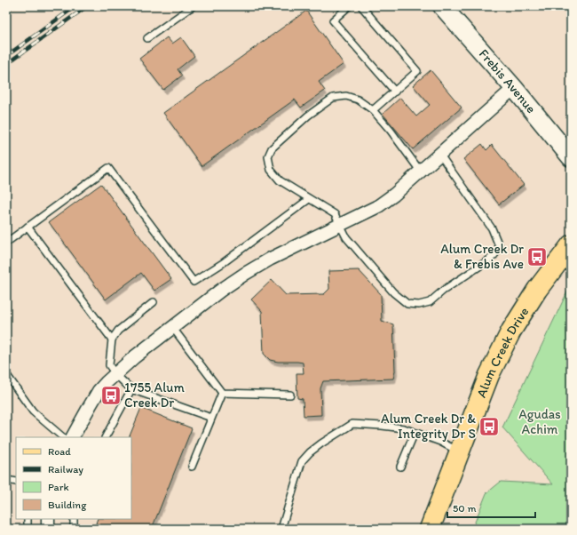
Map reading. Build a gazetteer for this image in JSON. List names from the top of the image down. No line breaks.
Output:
{"streets":{"main road":["Frebis Avenue","Alum Creek Drive"]},"parks":["Agudas Achim"],"places":{"bus stop":["Alum Creek Dr & Frebis Ave","1755 Alum Creek Dr","Alum Creek Dr & Integrity Dr S"]},"legend":["Road","Railway","Park","Building"],"scale_bar":"50 m"}
